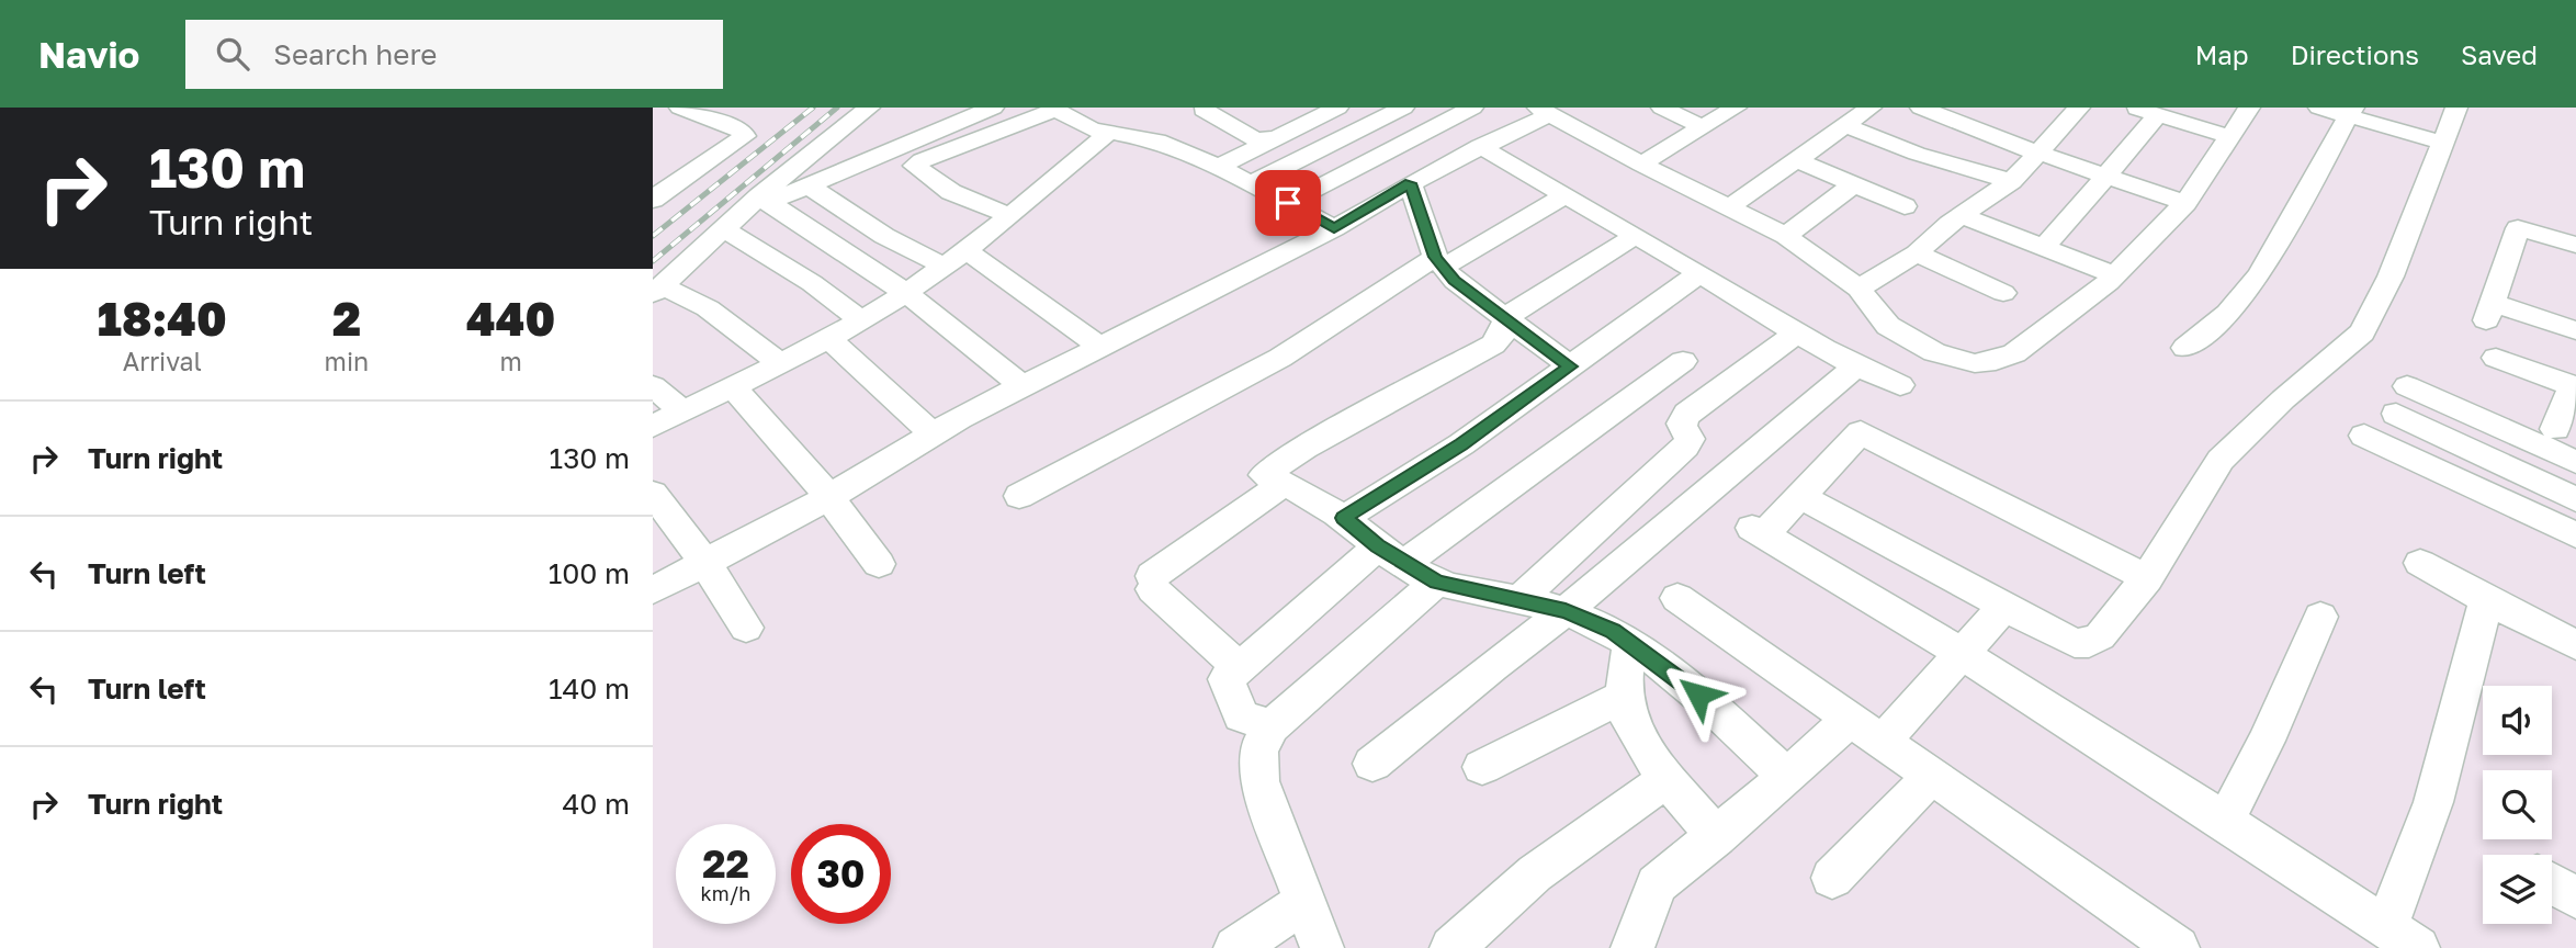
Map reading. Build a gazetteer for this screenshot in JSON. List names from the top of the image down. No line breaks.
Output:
{"page":{"header":"Navio","search":"Search here","nav":["Map","Directions","Saved"],"turn":["130 m","Turn right"],"eta":["18:40","Arrival","2","min","440","m"],"list":[{"name":"Turn right","value":"130 m"},{"name":"Turn left","value":"100 m"},{"name":"Turn left","value":"140 m"},{"name":"Turn right","value":"40 m"}],"speed":"22 km/h","limit":"30"}}
